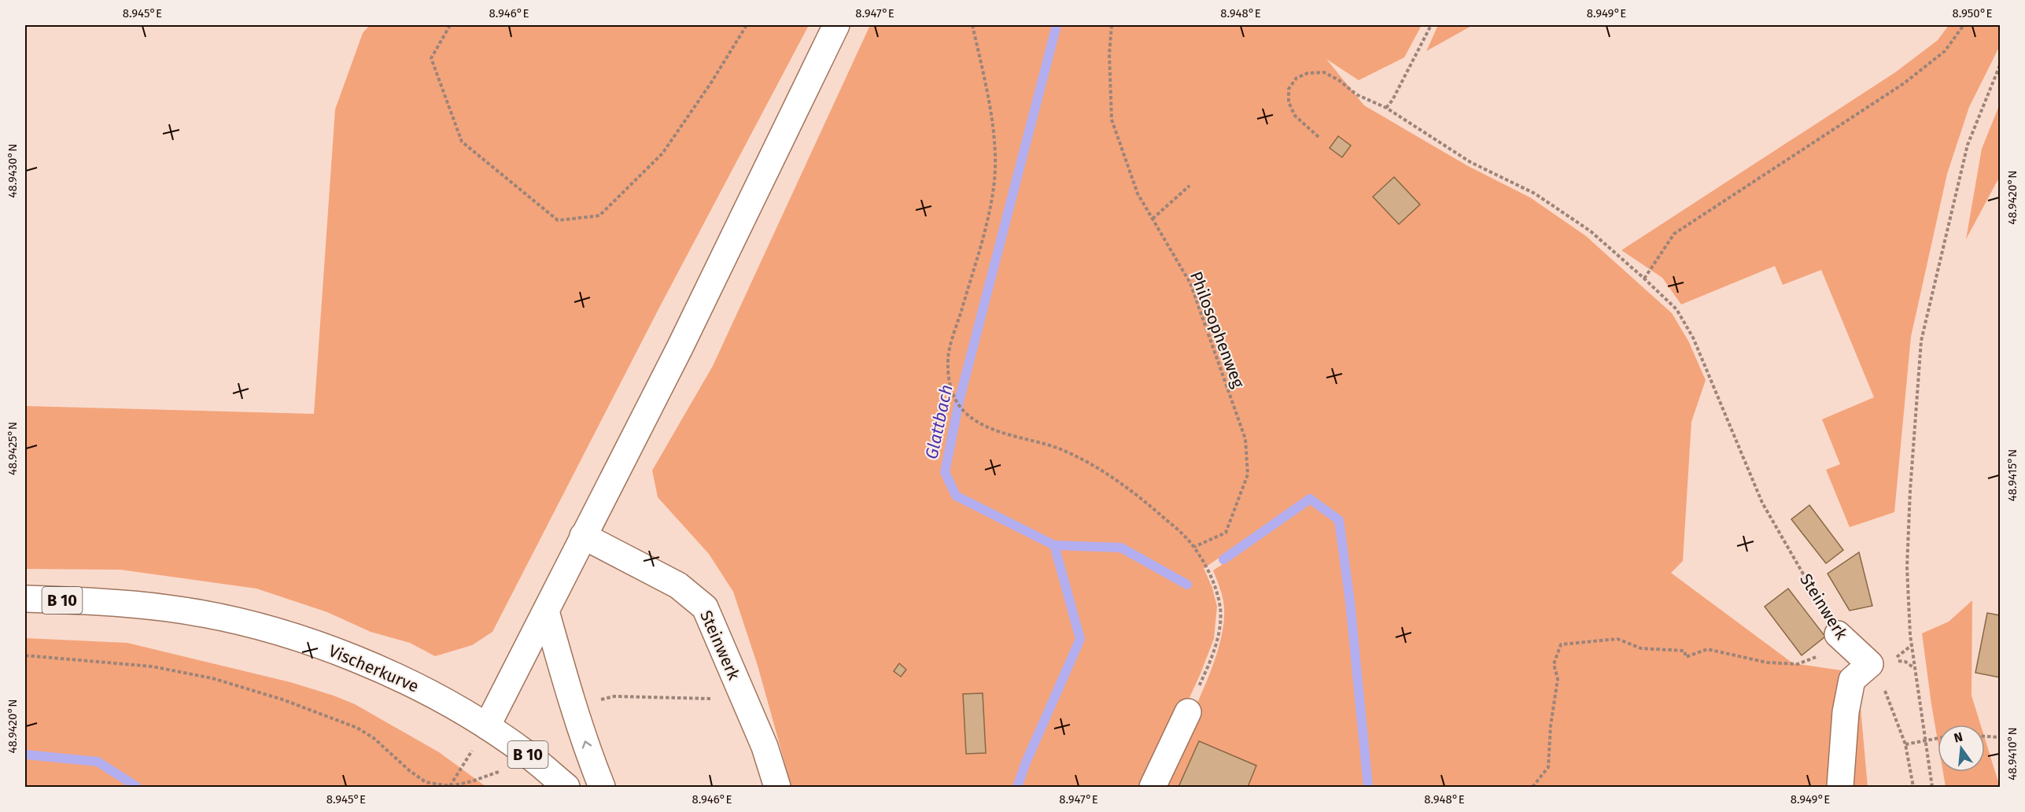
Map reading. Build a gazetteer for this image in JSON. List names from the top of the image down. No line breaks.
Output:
{"streets":{"main road":["B 10","Steinwerk","Vischerkurve"],"path":["Philosophenweg"]},"water":["Glattbach"],"north":"top","coordinates":["8.945°E","8.946°E","8.947°E","8.948°E","8.949°E","8.950°E","48.9430°N","48.9420°N","48.9425°N","48.9415°N","48.9410°N"]}
